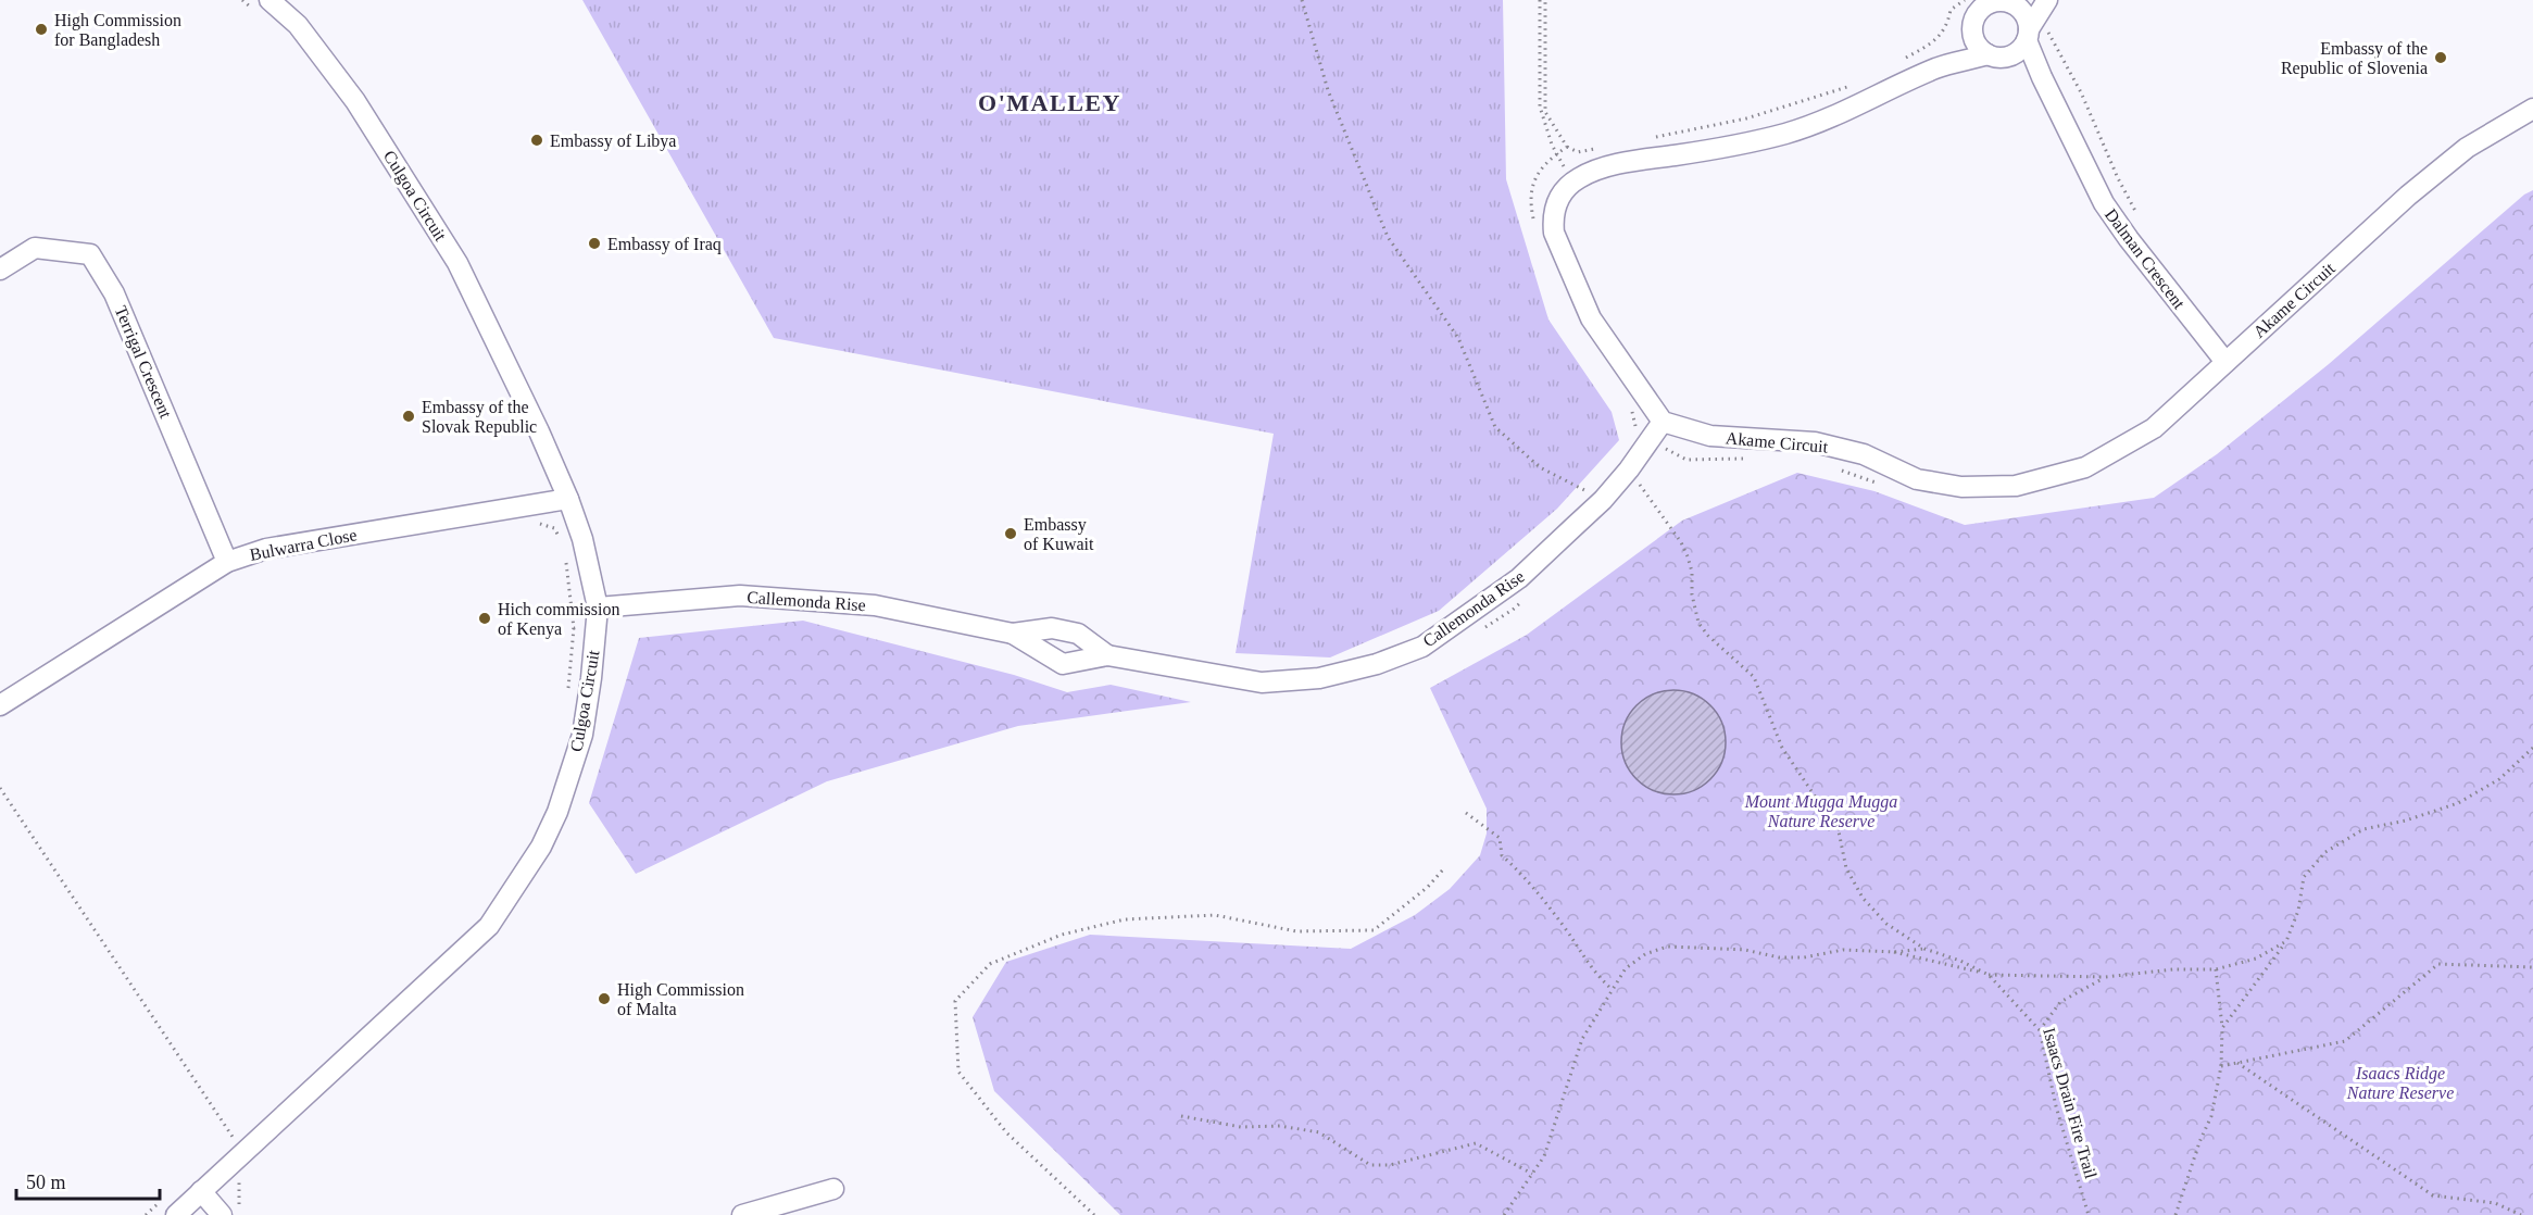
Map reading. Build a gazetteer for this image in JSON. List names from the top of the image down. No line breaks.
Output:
{"streets":{"street":["Culgoa Circuit","Dalman Crescent","Akame Circuit","Terrigal Crescent","Bulwarra Close","Callemonda Rise"],"path":["Isaacs Drain Fire Trail"]},"crossings":[["Culgoa Circuit","Bulwarra Close"],["Culgoa Circuit","Callemonda Rise"],["Dalman Crescent","Akame Circuit"],["Akame Circuit","Callemonda Rise"],["Terrigal Crescent","Bulwarra Close"]],"districts":["O'MALLEY"],"parks":["Mount Mugga Mugga Nature Reserve","Isaacs Ridge Nature Reserve"],"places":["High Commission for Bangladesh","Embassy of the Republic of Slovenia","Embassy of Libya","Embassy of Iraq","Embassy of the Slovak Republic","Embassy of Kuwait","Hich commission of Kenya","High Commission of Malta"],"scale_bar":"50 m"}
